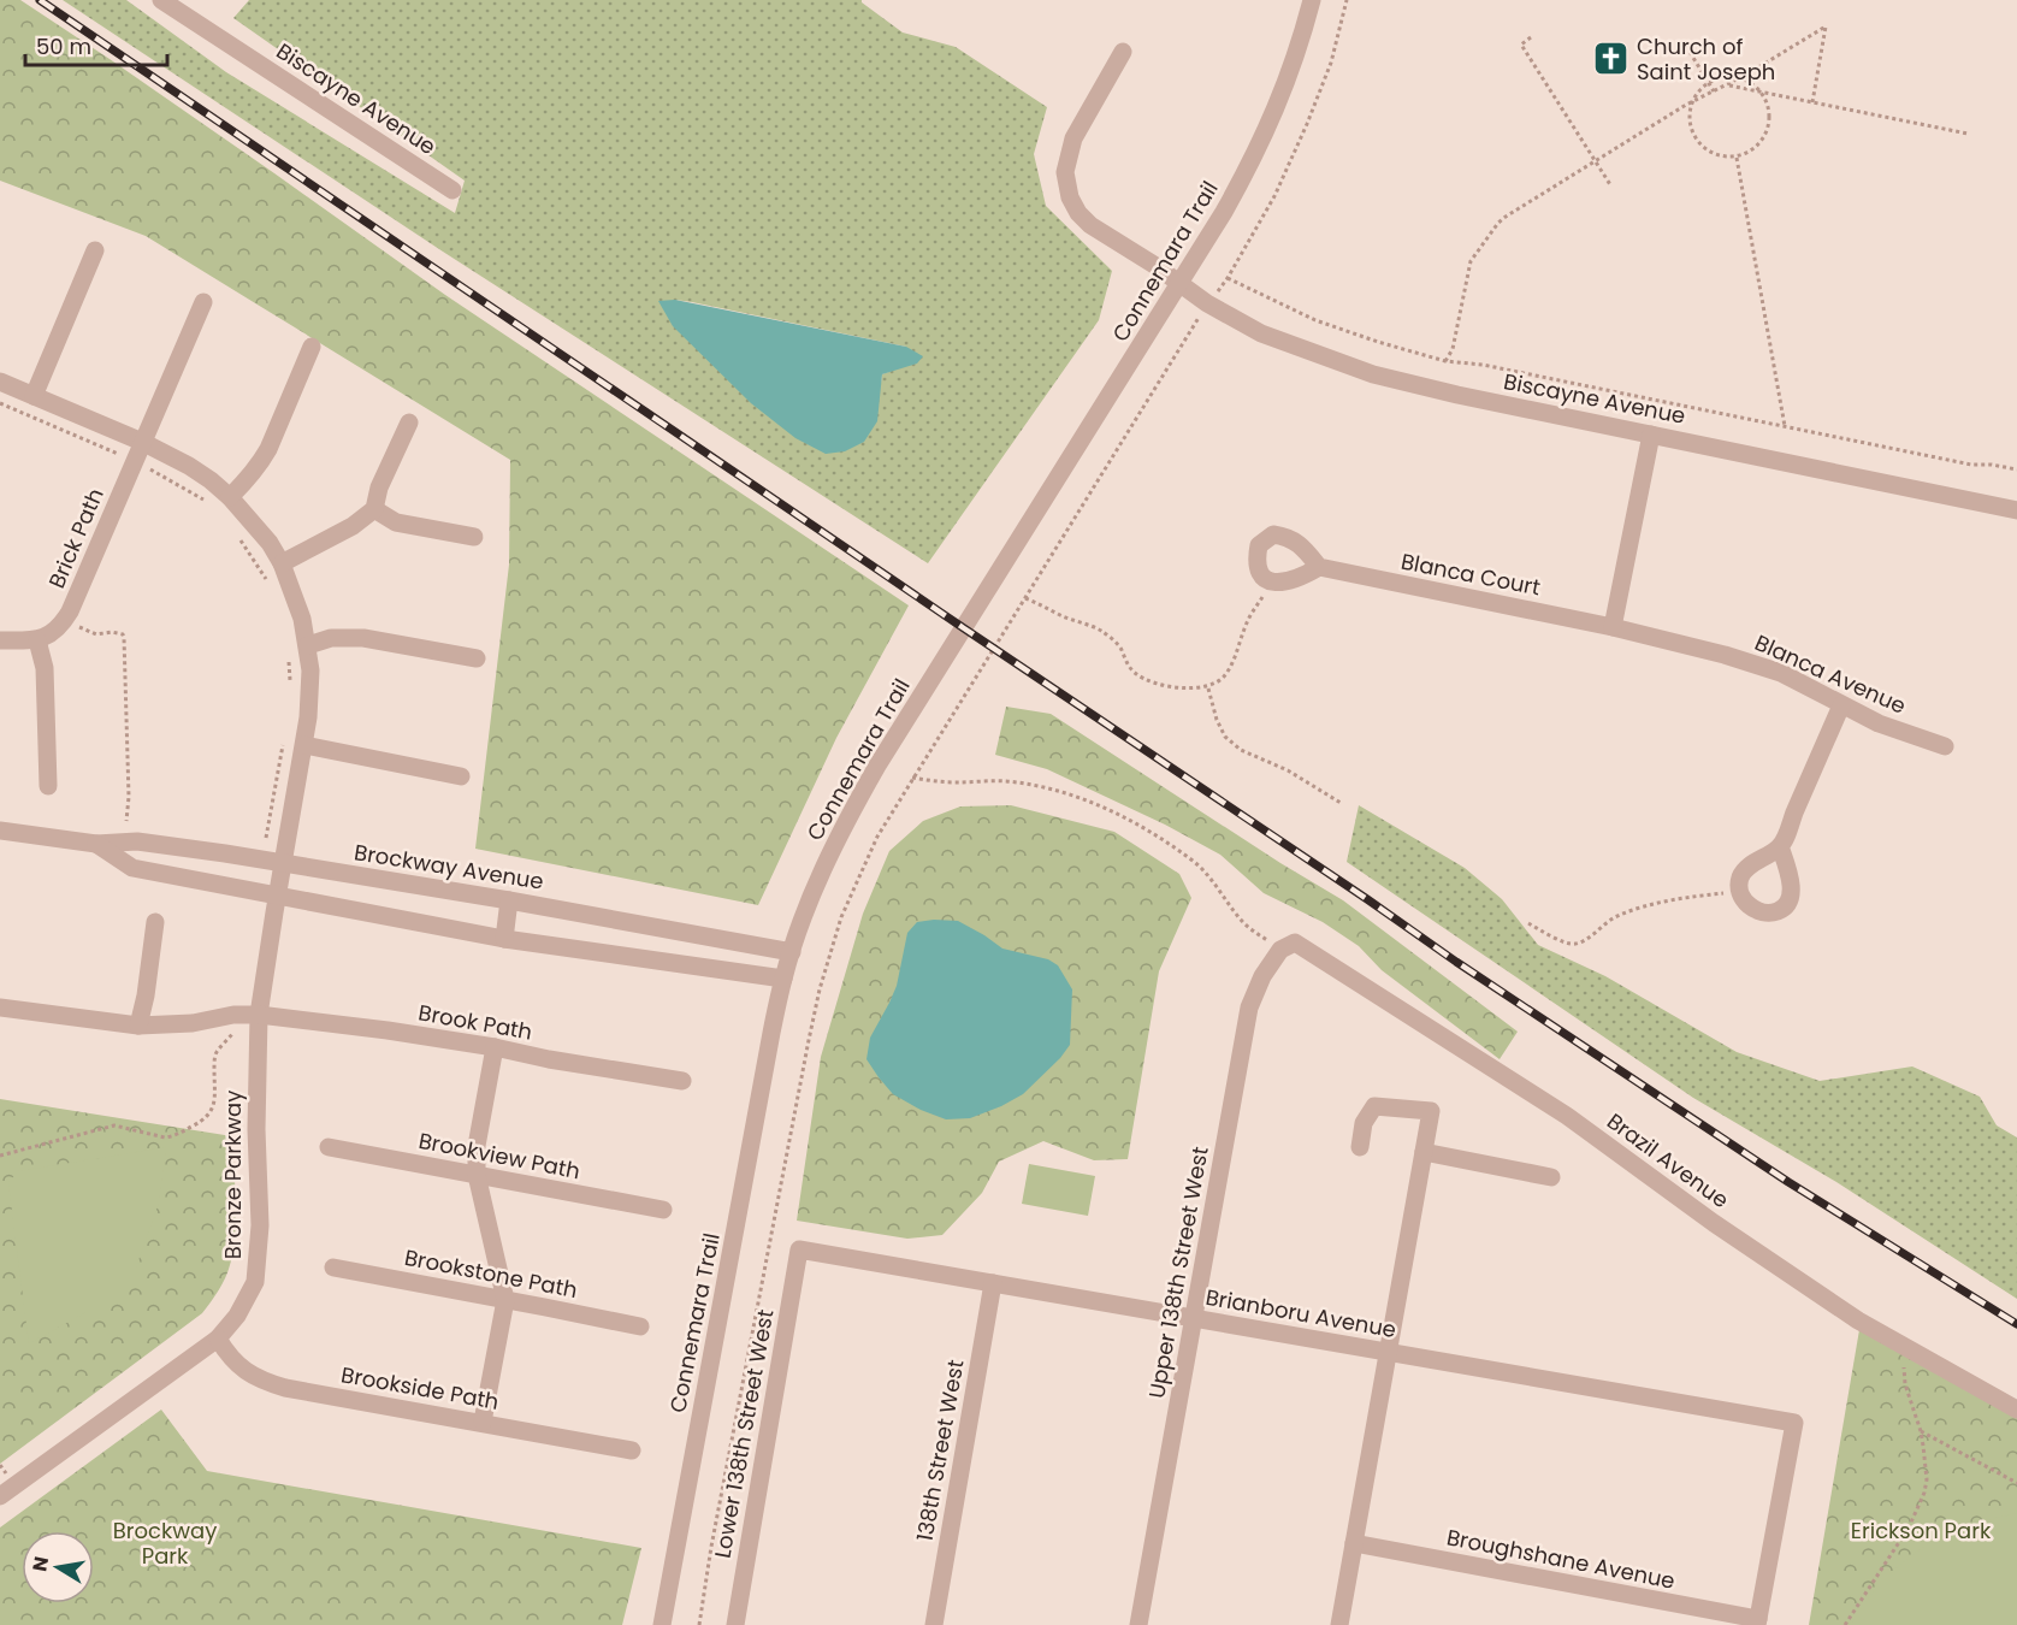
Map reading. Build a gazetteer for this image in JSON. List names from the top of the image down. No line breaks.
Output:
{"streets":{"street":["Biscayne Avenue","Connemara Trail","Brick Path","Blanca Court","Blanca Avenue","Brockway Avenue","Brook Path","Brookview Path","Brazil Avenue","Bronze Parkway","Upper 138th Street West","Brookstone Path","Brianboru Avenue","Brookside Path","Lower 138th Street West","138th Street West","Broughshane Avenue"]},"crossings":[["Biscayne Avenue","Connemara Trail"],["Connemara Trail","Brockway Avenue"],["Brick Path","Bronze Parkway"],["Blanca Court","Blanca Avenue"],["Brockway Avenue","Bronze Parkway"],["Brook Path","Bronze Parkway"],["Brazil Avenue","Upper 138th Street West"],["Bronze Parkway","Brookside Path"],["Upper 138th Street West","Brianboru Avenue"],["Brianboru Avenue","Lower 138th Street West"],["Brianboru Avenue","138th Street West"],["Brianboru Avenue","Broughshane Avenue"]],"parks":["Brockway Park","Erickson Park"],"places":{"church":["Church of Saint Joseph"]},"scale_bar":"50 m","north":"left"}
